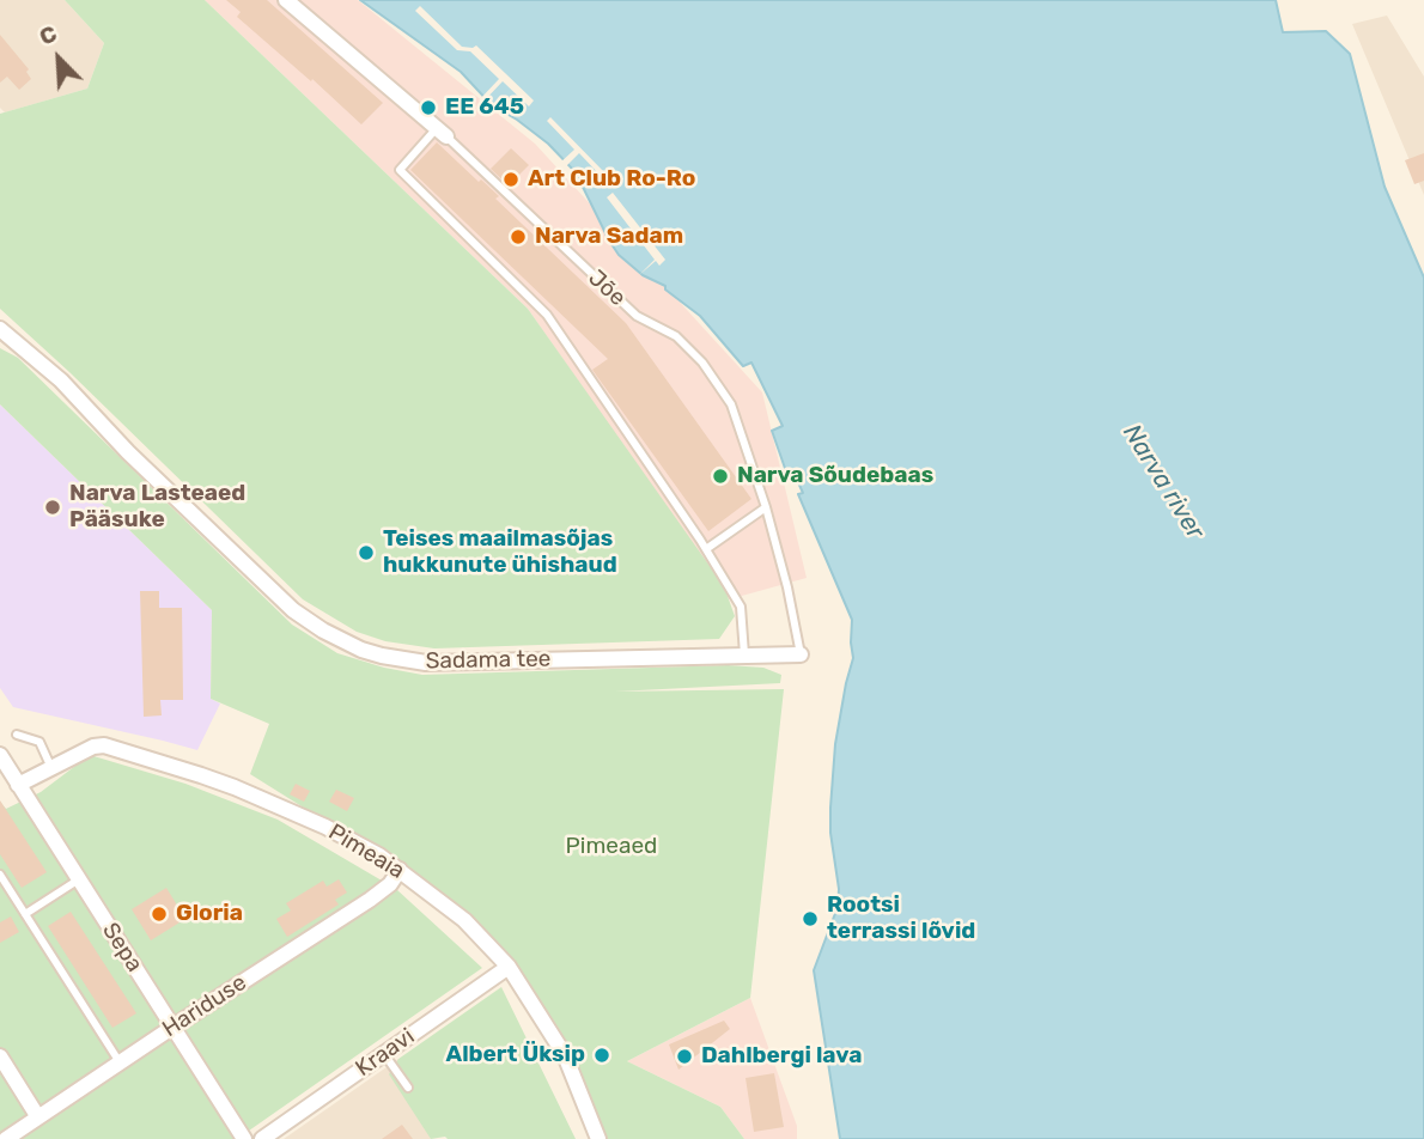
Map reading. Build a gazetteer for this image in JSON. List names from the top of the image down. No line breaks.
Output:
{"streets":{"street":["Jõe","Sadama tee","Pimeaia","Sepa","Hariduse","Kraavi"]},"crossings":[["Jõe","Sadama tee"],["Pimeaia","Sepa"],["Pimeaia","Hariduse"],["Pimeaia","Kraavi"],["Sepa","Hariduse"]],"water":["Narva river"],"parks":["Pimeaed"],"places":["EE 645","Art Club Ro-Ro","Narva Sadam","Narva Sõudebaas","Narva Lasteaed Pääsuke","Teises maailmasõjas hukkunute ühishaud","Gloria","Rootsi terrassi lõvid","Albert Üksip","Dahlbergi lava"],"north":"top left"}
